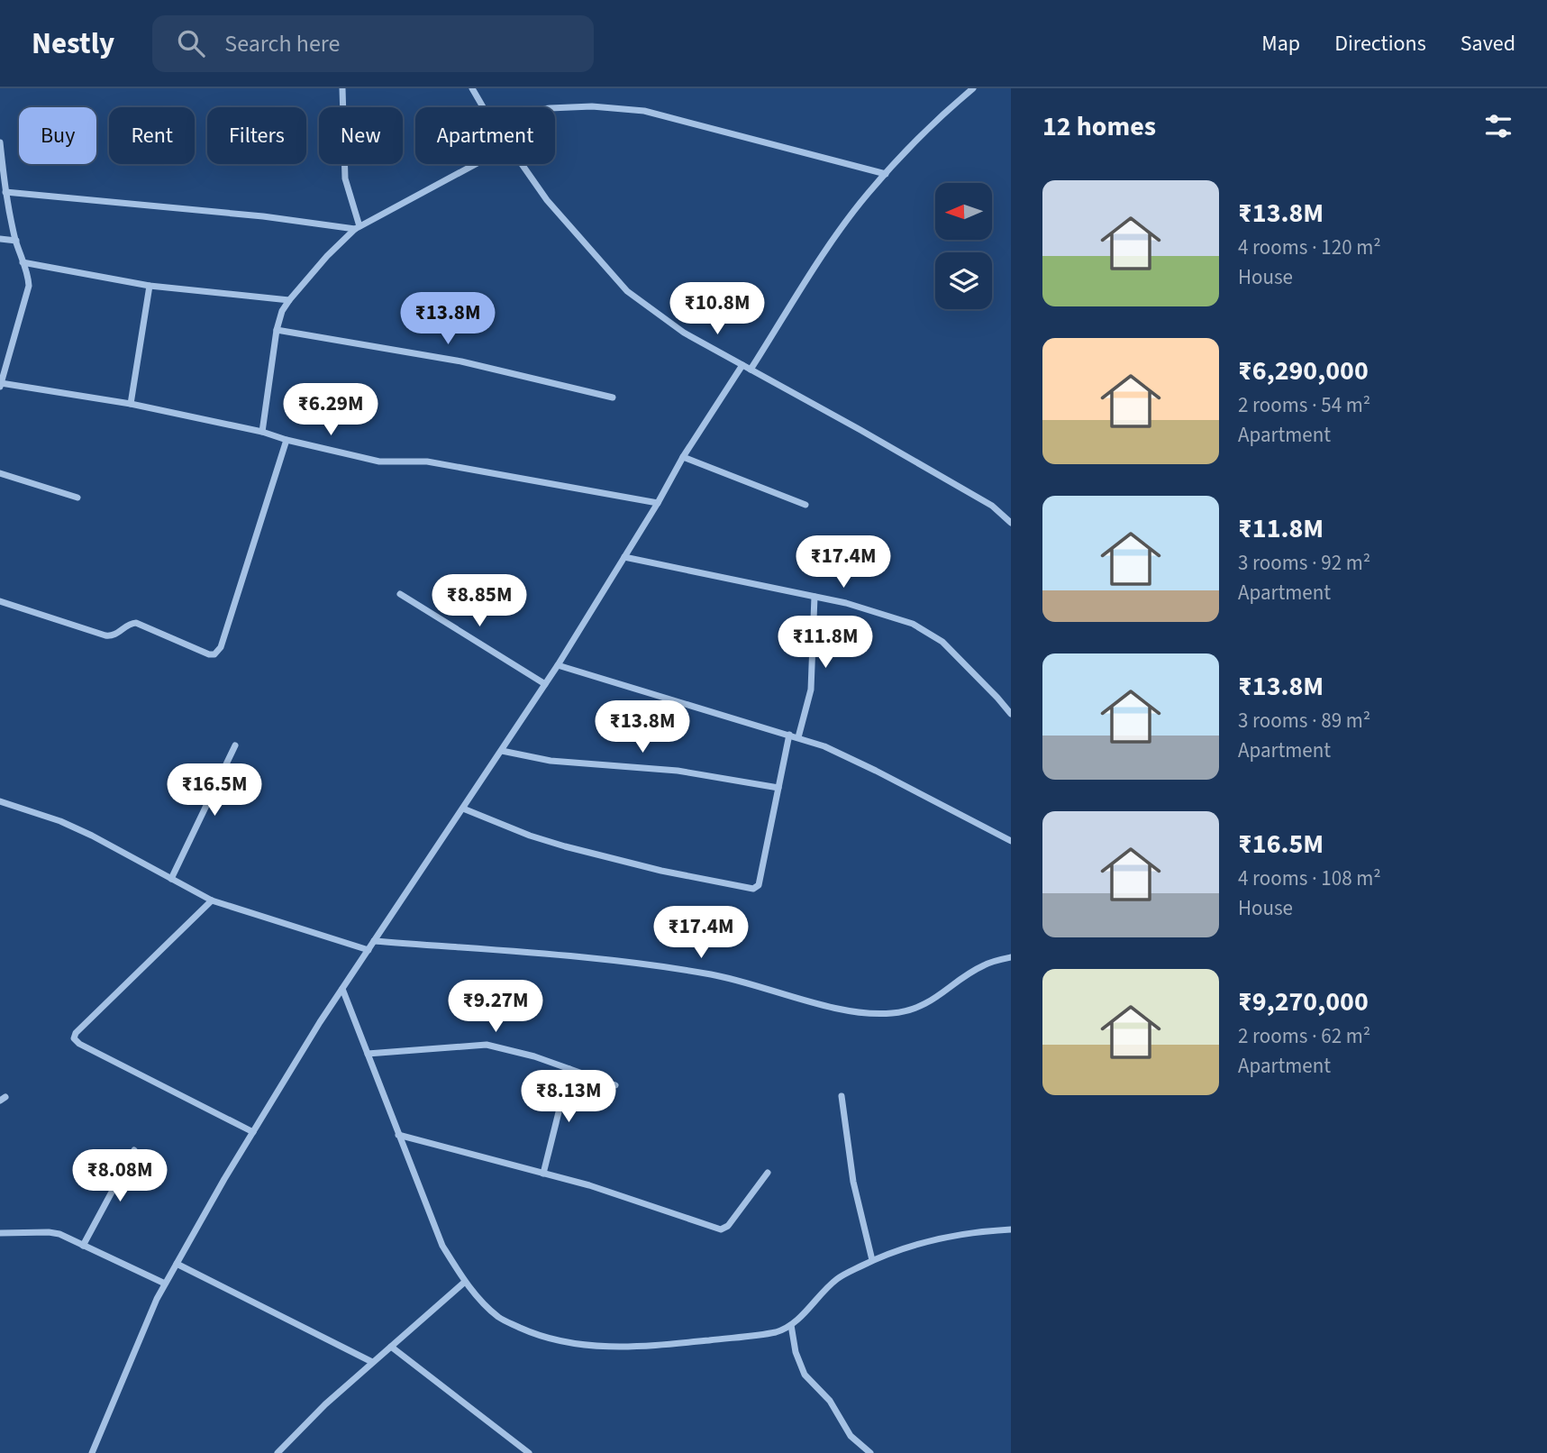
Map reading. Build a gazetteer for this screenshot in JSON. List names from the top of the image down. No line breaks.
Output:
{"north":"left","page":{"header":"Nestly","search":"Search here","nav":["Map","Directions","Saved"],"heading":"12 homes","chip":["Buy","Rent","Filters","New","Apartment"],"list":[{"name":"₹13.8M","note":"4 rooms · 120 m² · House"},{"name":"₹6,290,000","note":"2 rooms · 54 m² · Apartment"},{"name":"₹11.8M","note":"3 rooms · 92 m² · Apartment"},{"name":"₹13.8M","note":"3 rooms · 89 m² · Apartment"},{"name":"₹16.5M","note":"4 rooms · 108 m² · House"},{"name":"₹9,270,000","note":"2 rooms · 62 m² · Apartment"}],"price":["₹10.8M","₹13.8M","₹6.29M","₹17.4M","₹8.85M","₹11.8M","₹13.8M","₹16.5M","₹17.4M","₹9.27M","₹8.13M","₹8.08M"]}}
